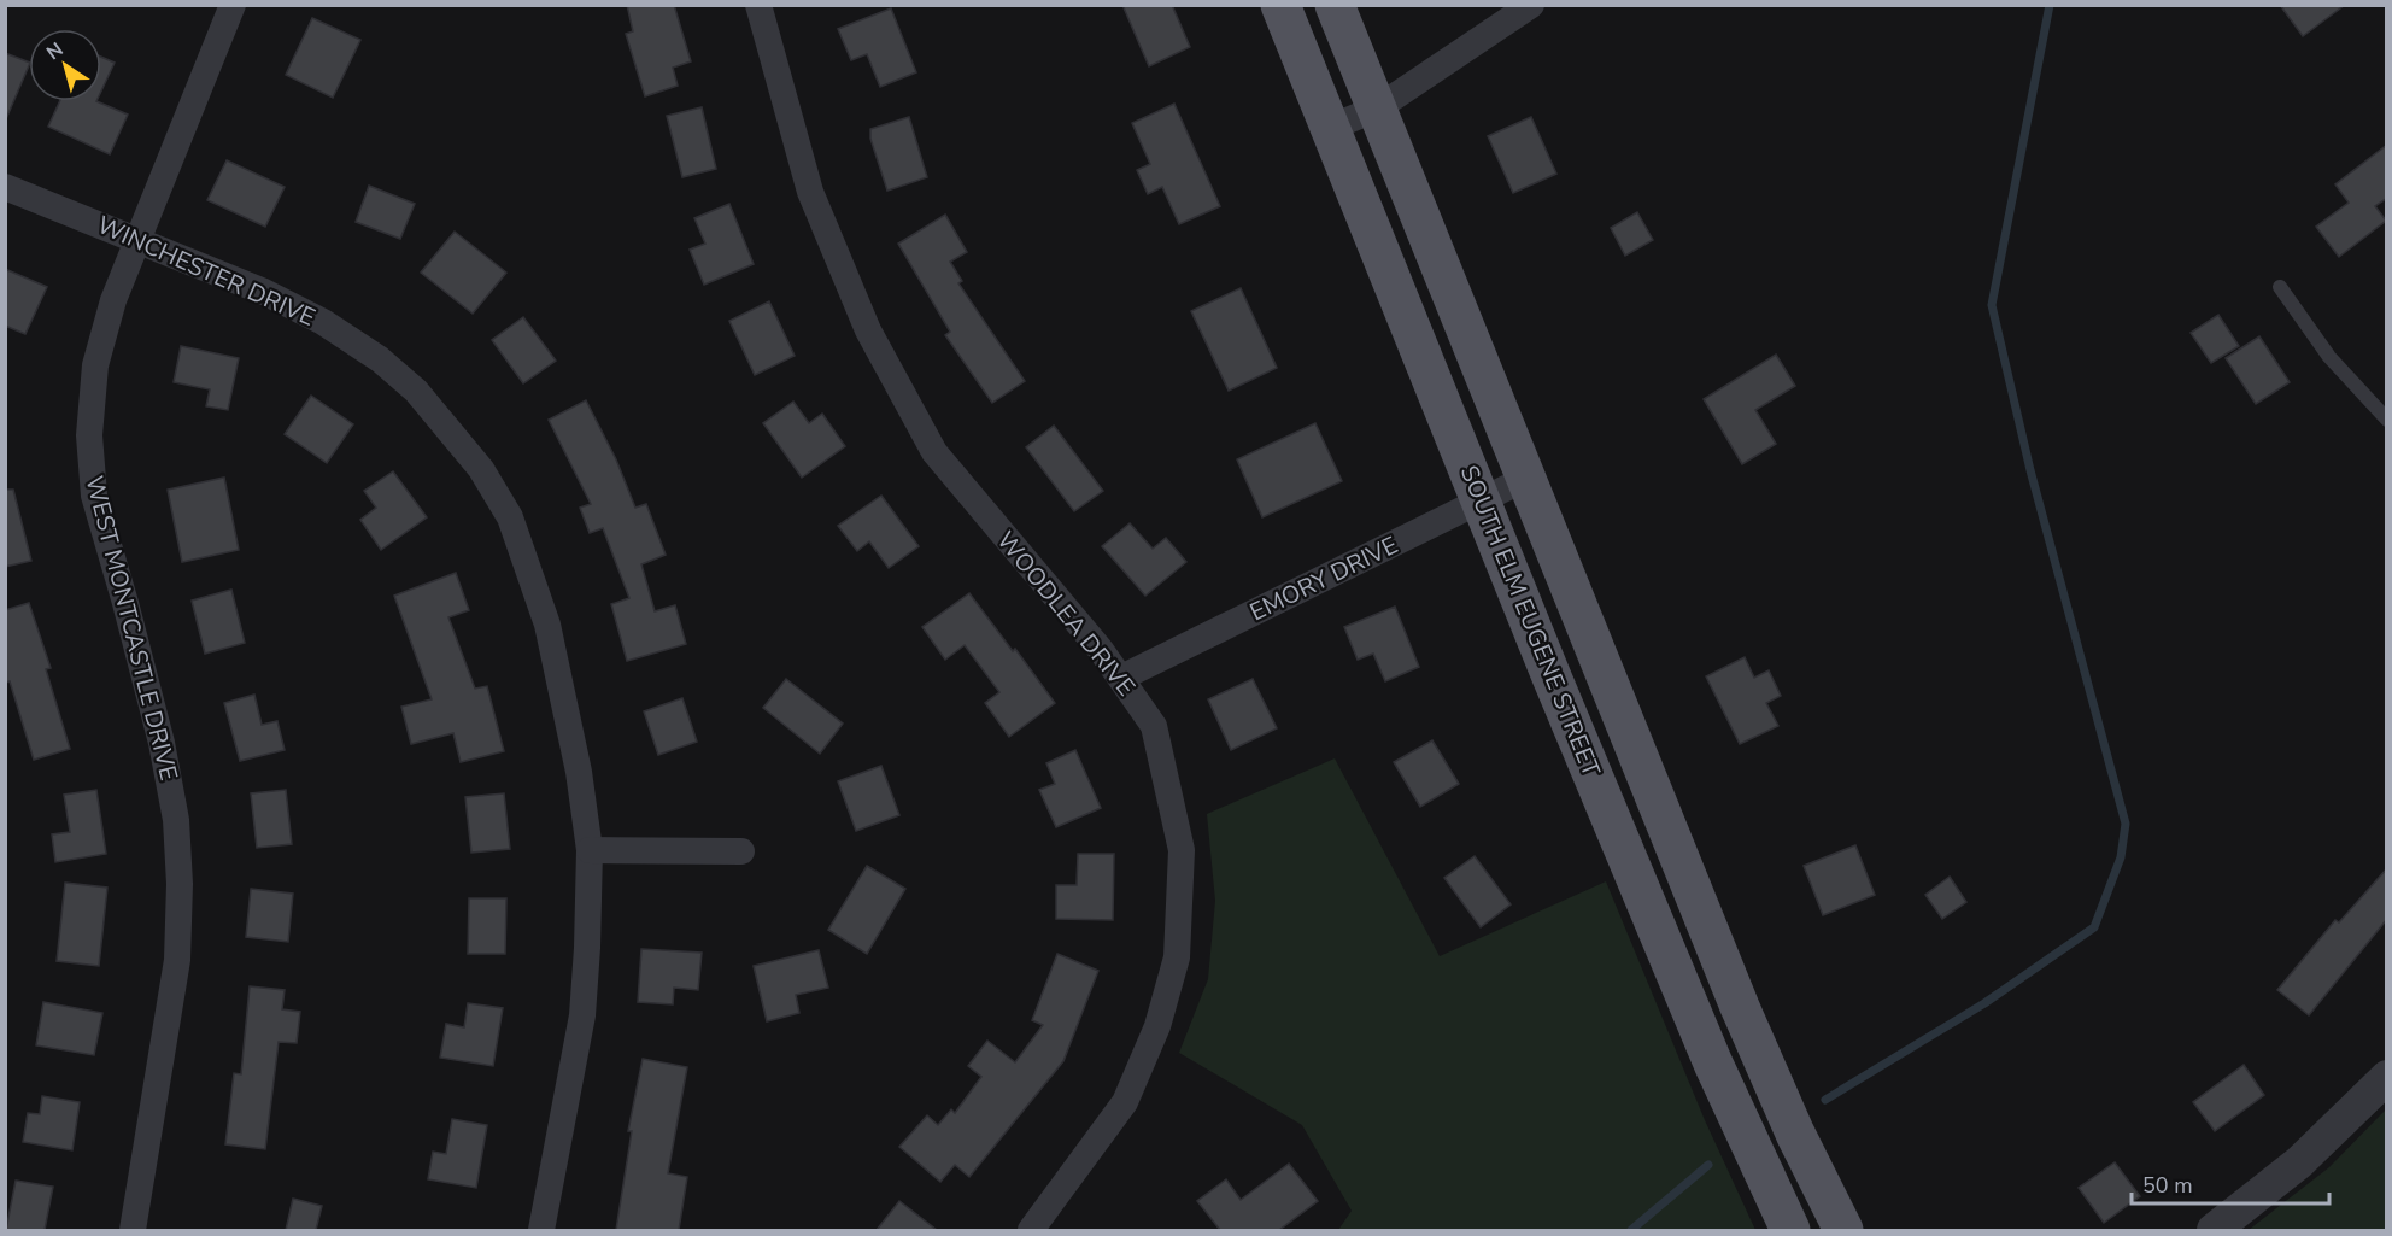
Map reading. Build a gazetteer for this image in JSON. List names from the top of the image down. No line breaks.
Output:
{"streets":{"main road":["SOUTH ELM EUGENE STREET"],"street":["WINCHESTER DRIVE","EMORY DRIVE","WOODLEA DRIVE","WEST MONTCASTLE DRIVE"]},"crossings":[["WINCHESTER DRIVE","WEST MONTCASTLE DRIVE"],["EMORY DRIVE","WOODLEA DRIVE"],["EMORY DRIVE","SOUTH ELM EUGENE STREET"]],"scale_bar":"50 m","north":"top left"}
